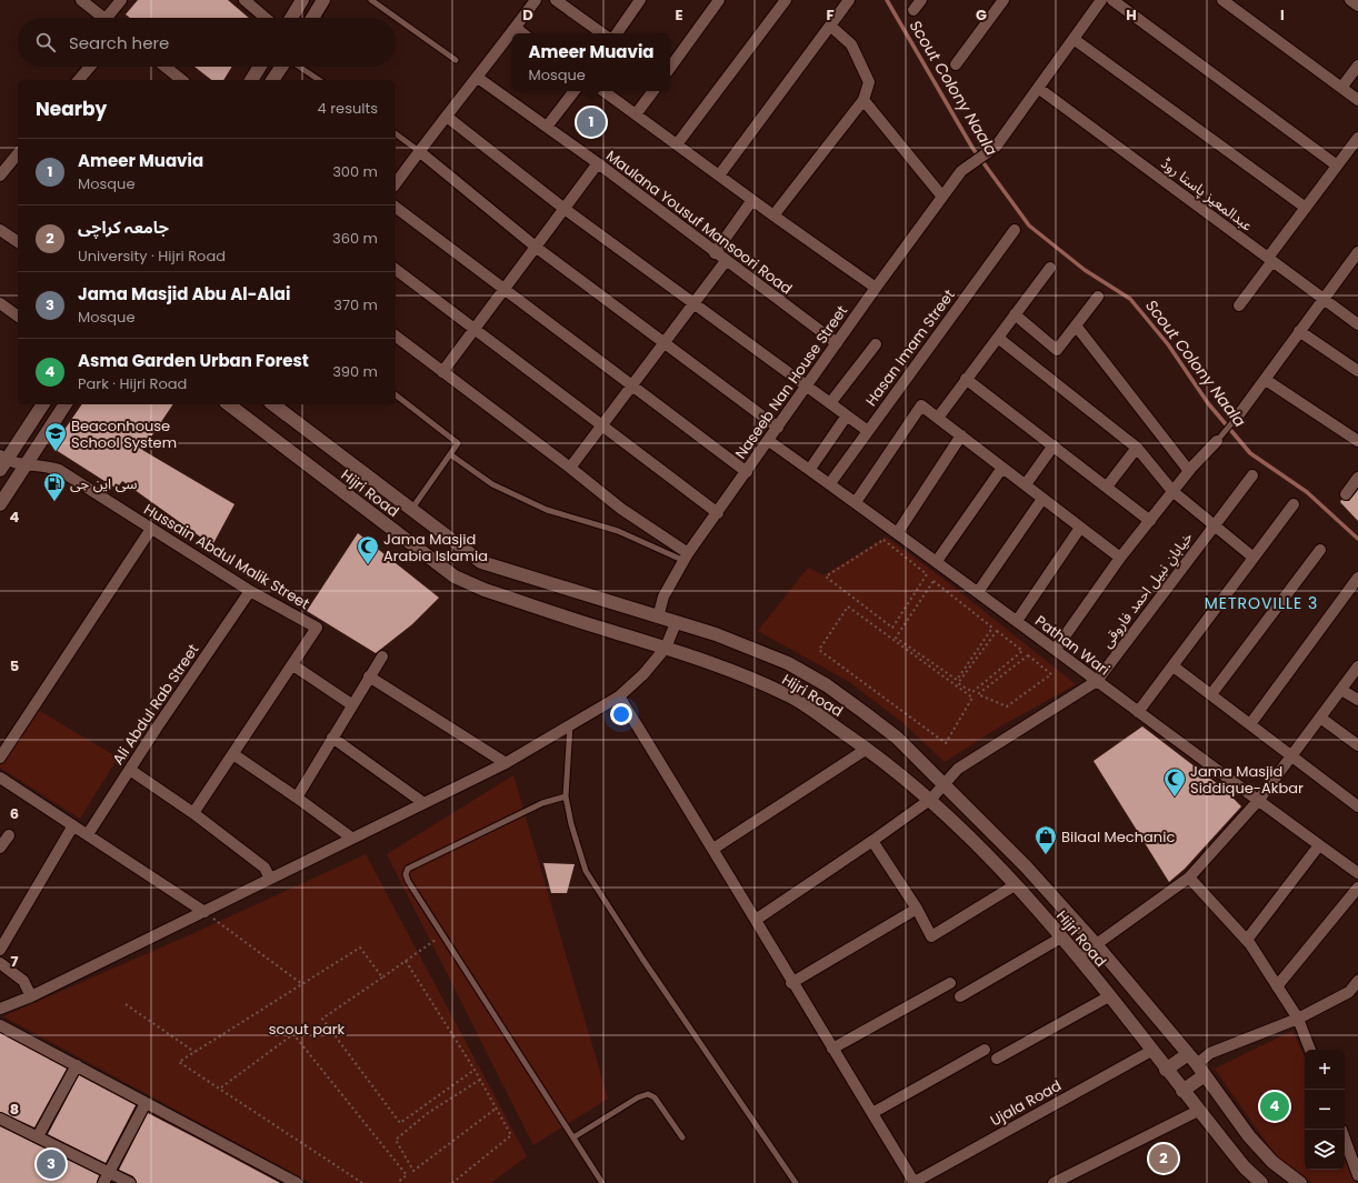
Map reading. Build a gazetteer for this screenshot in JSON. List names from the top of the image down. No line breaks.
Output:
{"streets":{"main road":["Hijri Road"],"street":["عبدالمعیز پاستا روڈ","Maulana Yousuf Mansoori Road","Hasan Imam Street","Naseeb Nan House Street","Hussain Abdul Malik Street","خیابانِ نبیل احمد فاروقی","Pathan Wari","Ali Abdul Rab Street","Ujala Road"]},"crossings":[["عبدالمعیز پاستا روڈ","Naseeb Nan House Street"],["Maulana Yousuf Mansoori Road","Naseeb Nan House Street"],["Hasan Imam Street","Pathan Wari"],["Naseeb Nan House Street","Hijri Road"],["Naseeb Nan House Street","Pathan Wari"],["Hijri Road","خیابانِ نبیل احمد فاروقی"],["Hijri Road","Ujala Road"],["Hussain Abdul Malik Street","Ali Abdul Rab Street"],["خیابانِ نبیل احمد فاروقی","Pathan Wari"]],"districts":["METROVILLE 3"],"water":["Scout Colony Naala"],"parks":["scout park"],"places":{"school or university":["Beaconhouse School System"],"fuel station":["سی این جی"],"mosque":["Jama Masjid Arabia Islamia","Jama Masjid Siddique-Akbar"],"shop":["Bilaal Mechanic"]},"page":{"search":"Search here","popup":["Ameer Muavia","Mosque"],"heading":["Nearby","4 results"],"pins":["1","4","2","3"],"list":[{"mark":"1","name":"Ameer Muavia","note":"Mosque","value":"300 m"},{"mark":"2","name":"جامعہ کراچی","note":"University · Hijri Road","value":"360 m"},{"mark":"3","name":"Jama Masjid Abu Al-Alai","note":"Mosque","value":"370 m"},{"mark":"4","name":"Asma Garden Urban Forest","note":"Park · Hijri Road","value":"390 m"}],"map_buttons":["+","−"]},"grid":{"columns":["D","E","F","G","H","I"],"rows":["4","5","6","7","8"]}}
